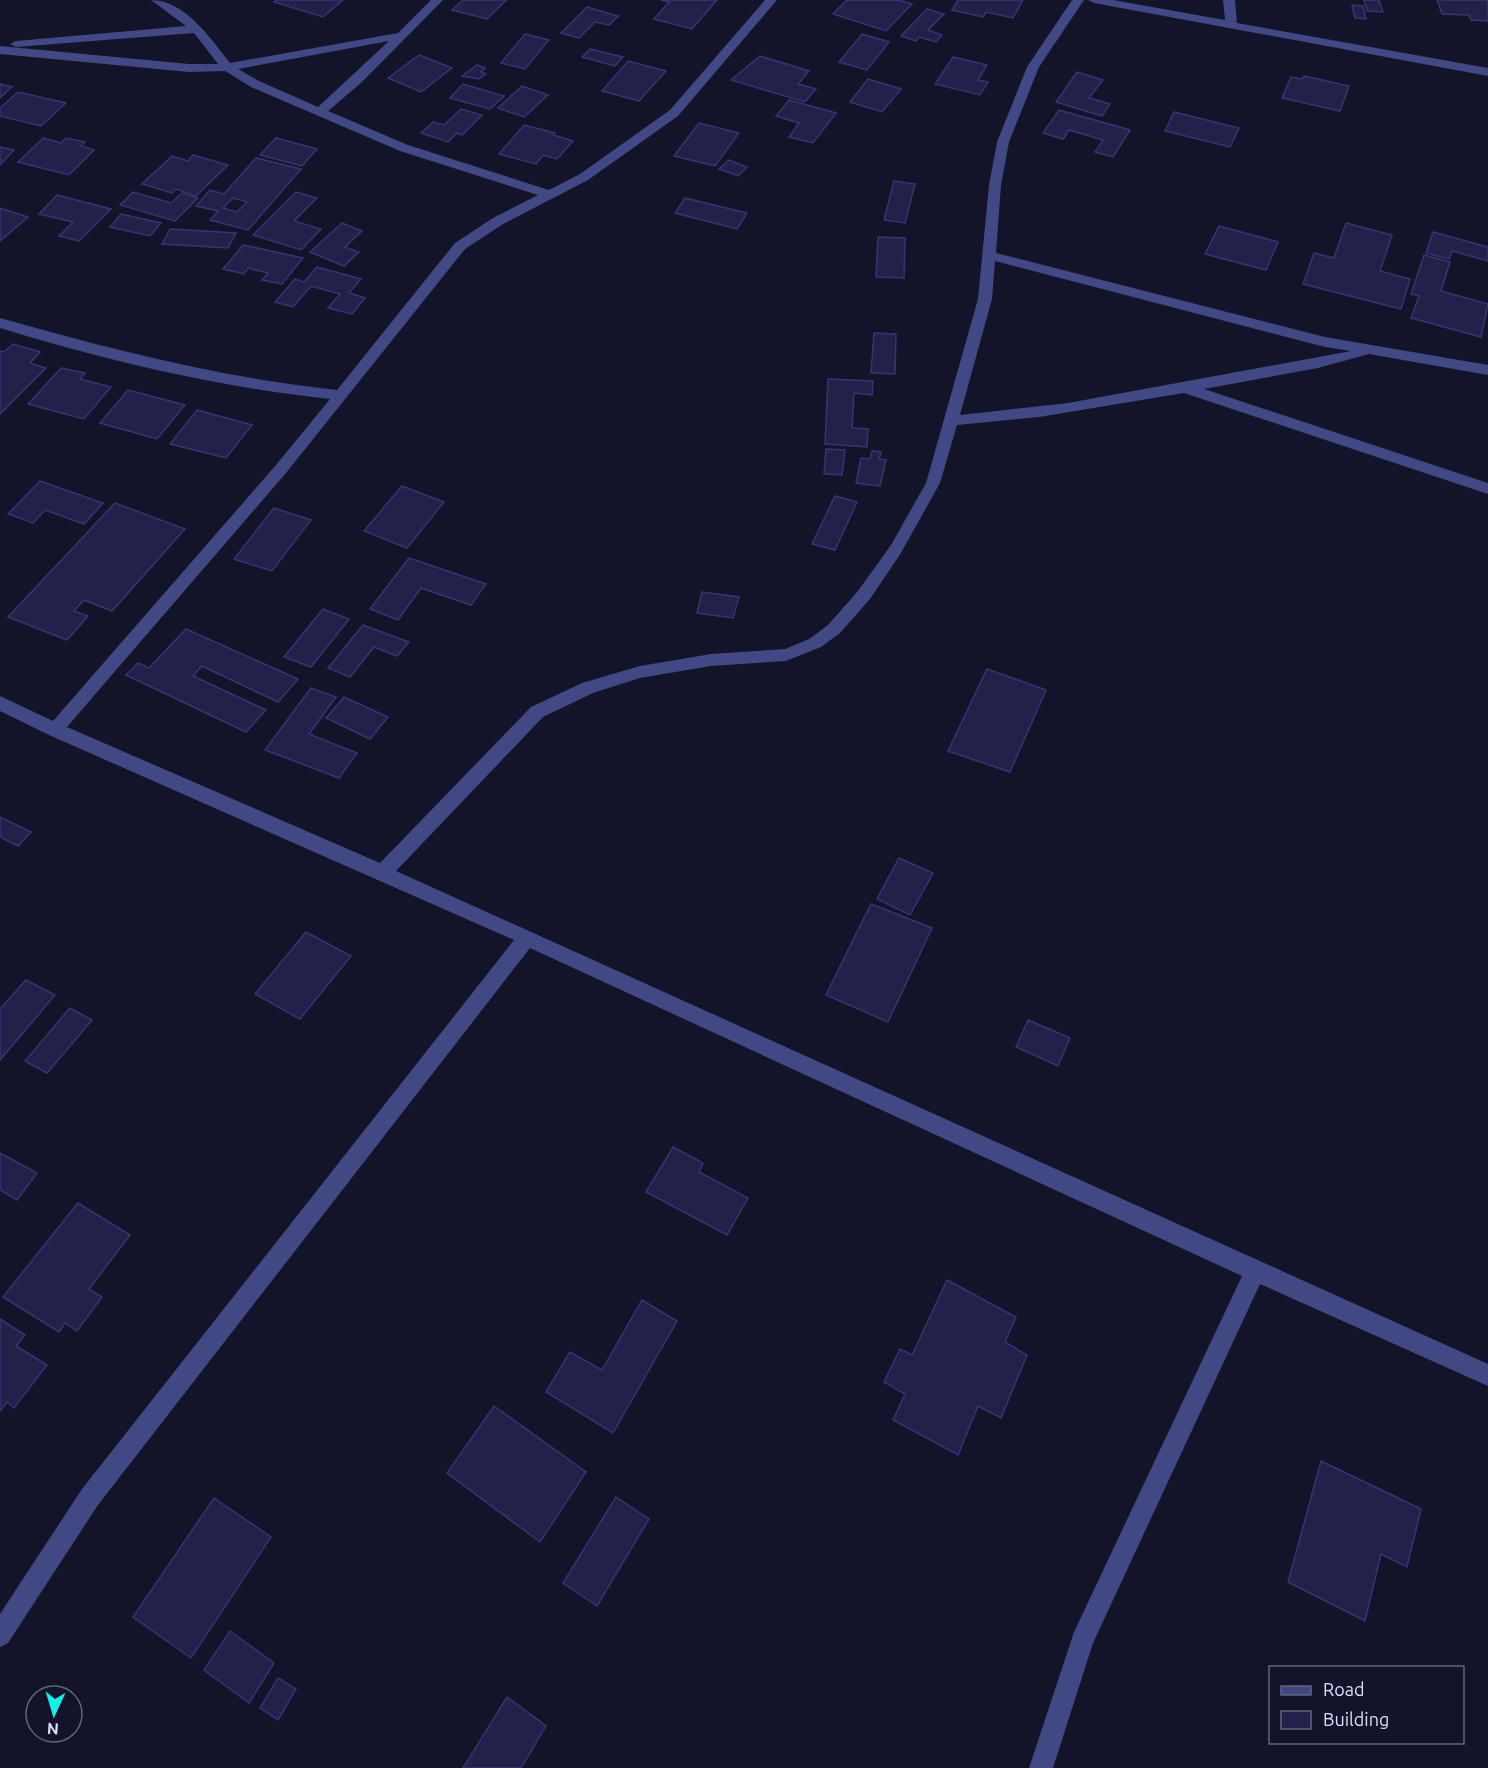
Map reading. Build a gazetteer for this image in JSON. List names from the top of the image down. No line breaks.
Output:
{"legend":["Road","Building"],"north":"bottom"}
